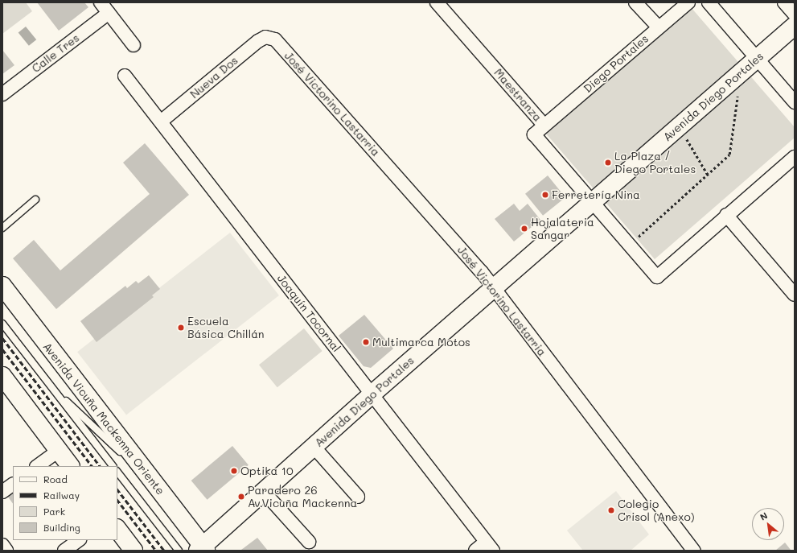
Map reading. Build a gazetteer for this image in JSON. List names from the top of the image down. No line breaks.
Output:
{"streets":{"main road":["Avenida Diego Portales","Avenida Vicuña Mackenna Oriente"],"street":["Calle Tres","Diego Portales","Nueva Dos","Maestranza","José Victorino Lastarria","Joaquín Tocornal"]},"crossings":[["Diego Portales","Maestranza"],["Nueva Dos","José Victorino Lastarria"],["Nueva Dos","Joaquín Tocornal"],["Maestranza","Avenida Diego Portales"],["Avenida Diego Portales","José Victorino Lastarria"],["Avenida Diego Portales","Joaquín Tocornal"],["Avenida Diego Portales","Avenida Vicuña Mackenna Oriente"]],"places":["La Plaza / Diego Portales","Ferretería Nina","Hojalateria Sangar","Escuela Básica Chillán","Multimarca Motos","Optika 10","Paradero 26 Av.Vicuña Mackenna","Colegio Crisol (Anexo)"],"legend":["Road","Railway","Park","Building"],"north":"top left"}
